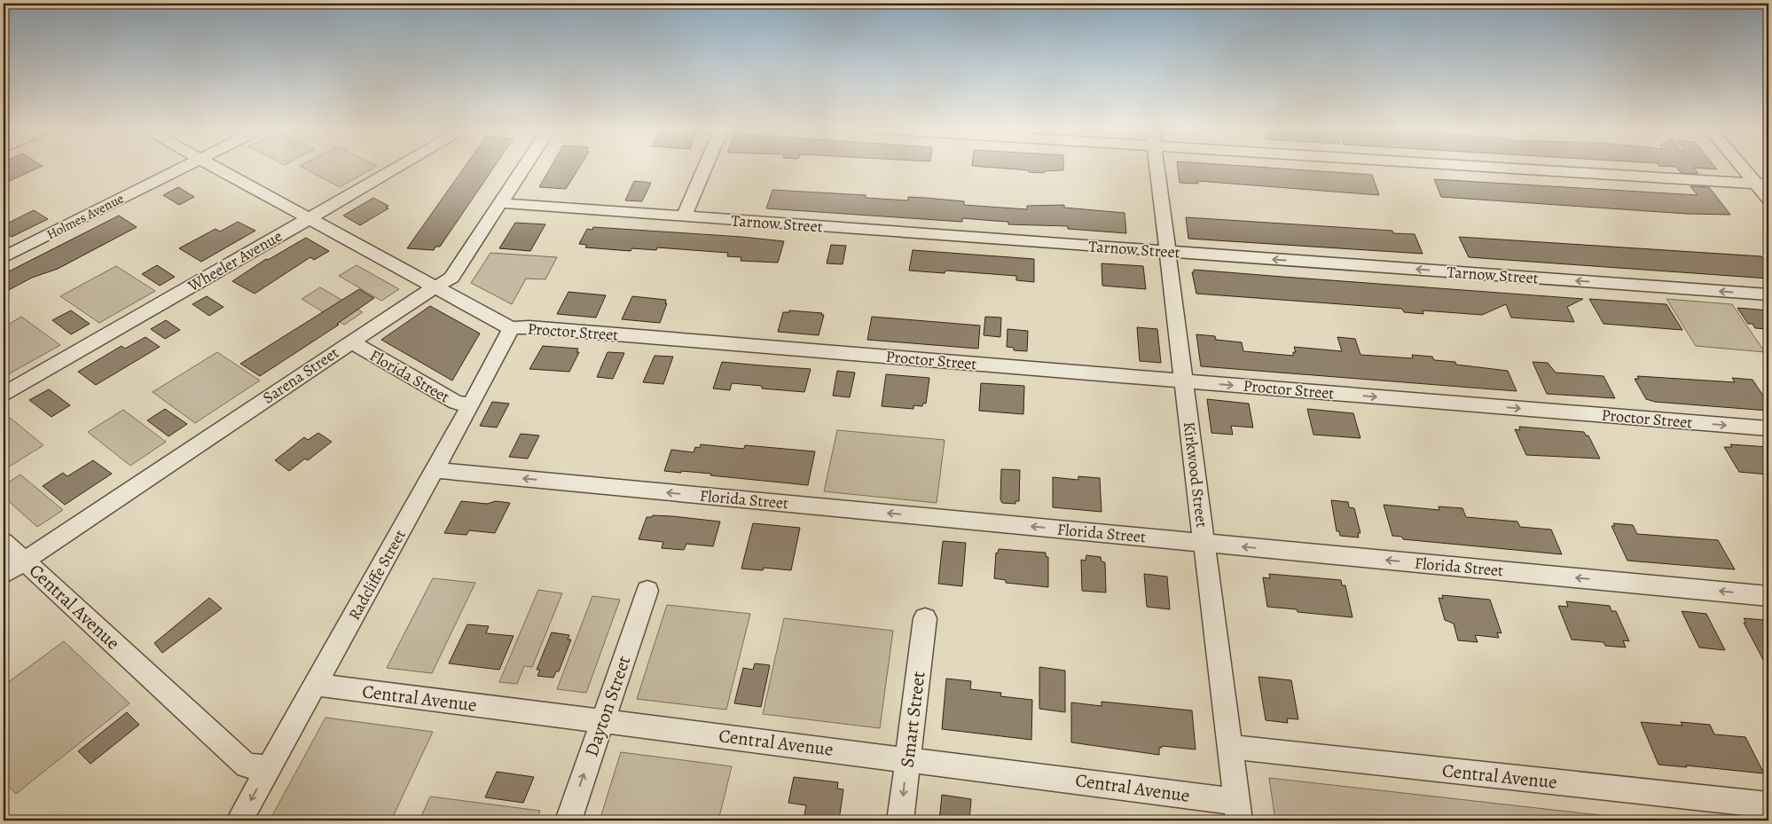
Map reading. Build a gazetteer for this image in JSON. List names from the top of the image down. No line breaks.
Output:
{"streets":{"street":["Holmes Avenue","Tarnow Street","Wheeler Avenue","Proctor Street","Sarena Street","Florida Street","Kirkwood Street","Radcliffe Street","Central Avenue","Dayton Street","Smart Street"]},"crossings":[["Tarnow Street","Sarena Street"],["Tarnow Street","Kirkwood Street"],["Wheeler Avenue","Proctor Street"],["Proctor Street","Sarena Street"],["Proctor Street","Kirkwood Street"],["Proctor Street","Radcliffe Street"],["Sarena Street","Florida Street"],["Sarena Street","Central Avenue"],["Florida Street","Kirkwood Street"],["Florida Street","Radcliffe Street"],["Kirkwood Street","Central Avenue"],["Radcliffe Street","Central Avenue"],["Central Avenue","Dayton Street"],["Central Avenue","Smart Street"]],"one_way":["Proctor Street","Florida Street","Dayton Street"]}
